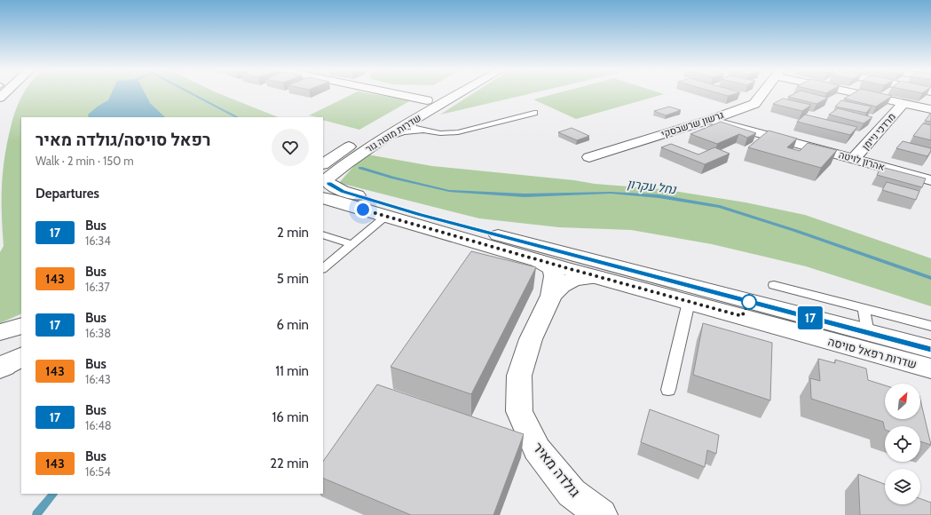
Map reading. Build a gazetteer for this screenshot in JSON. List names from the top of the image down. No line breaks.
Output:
{"streets":{"street":["גרשון שרשבסקי","מרדכי ניימן","שדרות מוטה גור","אהרון לויטה","שדרות רפאל סויסה","גולדה מאיר"]},"crossings":[["גרשון שרשבסקי","אהרון לויטה"],["מרדכי ניימן","אהרון לויטה"],["שדרות מוטה גור","שדרות רפאל סויסה"],["שדרות רפאל סויסה","גולדה מאיר"]],"water":["נחל עקרון"],"lines":["bus line 17"],"north":"top right","page":{"on_map":"17","heading":[["רפאל סויסה/גולדה מאיר","Walk · 2 min · 150 m"],"Departures"],"list":[{"mark":"17","name":"Bus","note":"16:34","value":"2 min"},{"mark":"143","name":"Bus","note":"16:37","value":"5 min"},{"mark":"17","name":"Bus","note":"16:38","value":"6 min"},{"mark":"143","name":"Bus","note":"16:43","value":"11 min"},{"mark":"17","name":"Bus","note":"16:48","value":"16 min"},{"mark":"143","name":"Bus","note":"16:54","value":"22 min"}]}}
